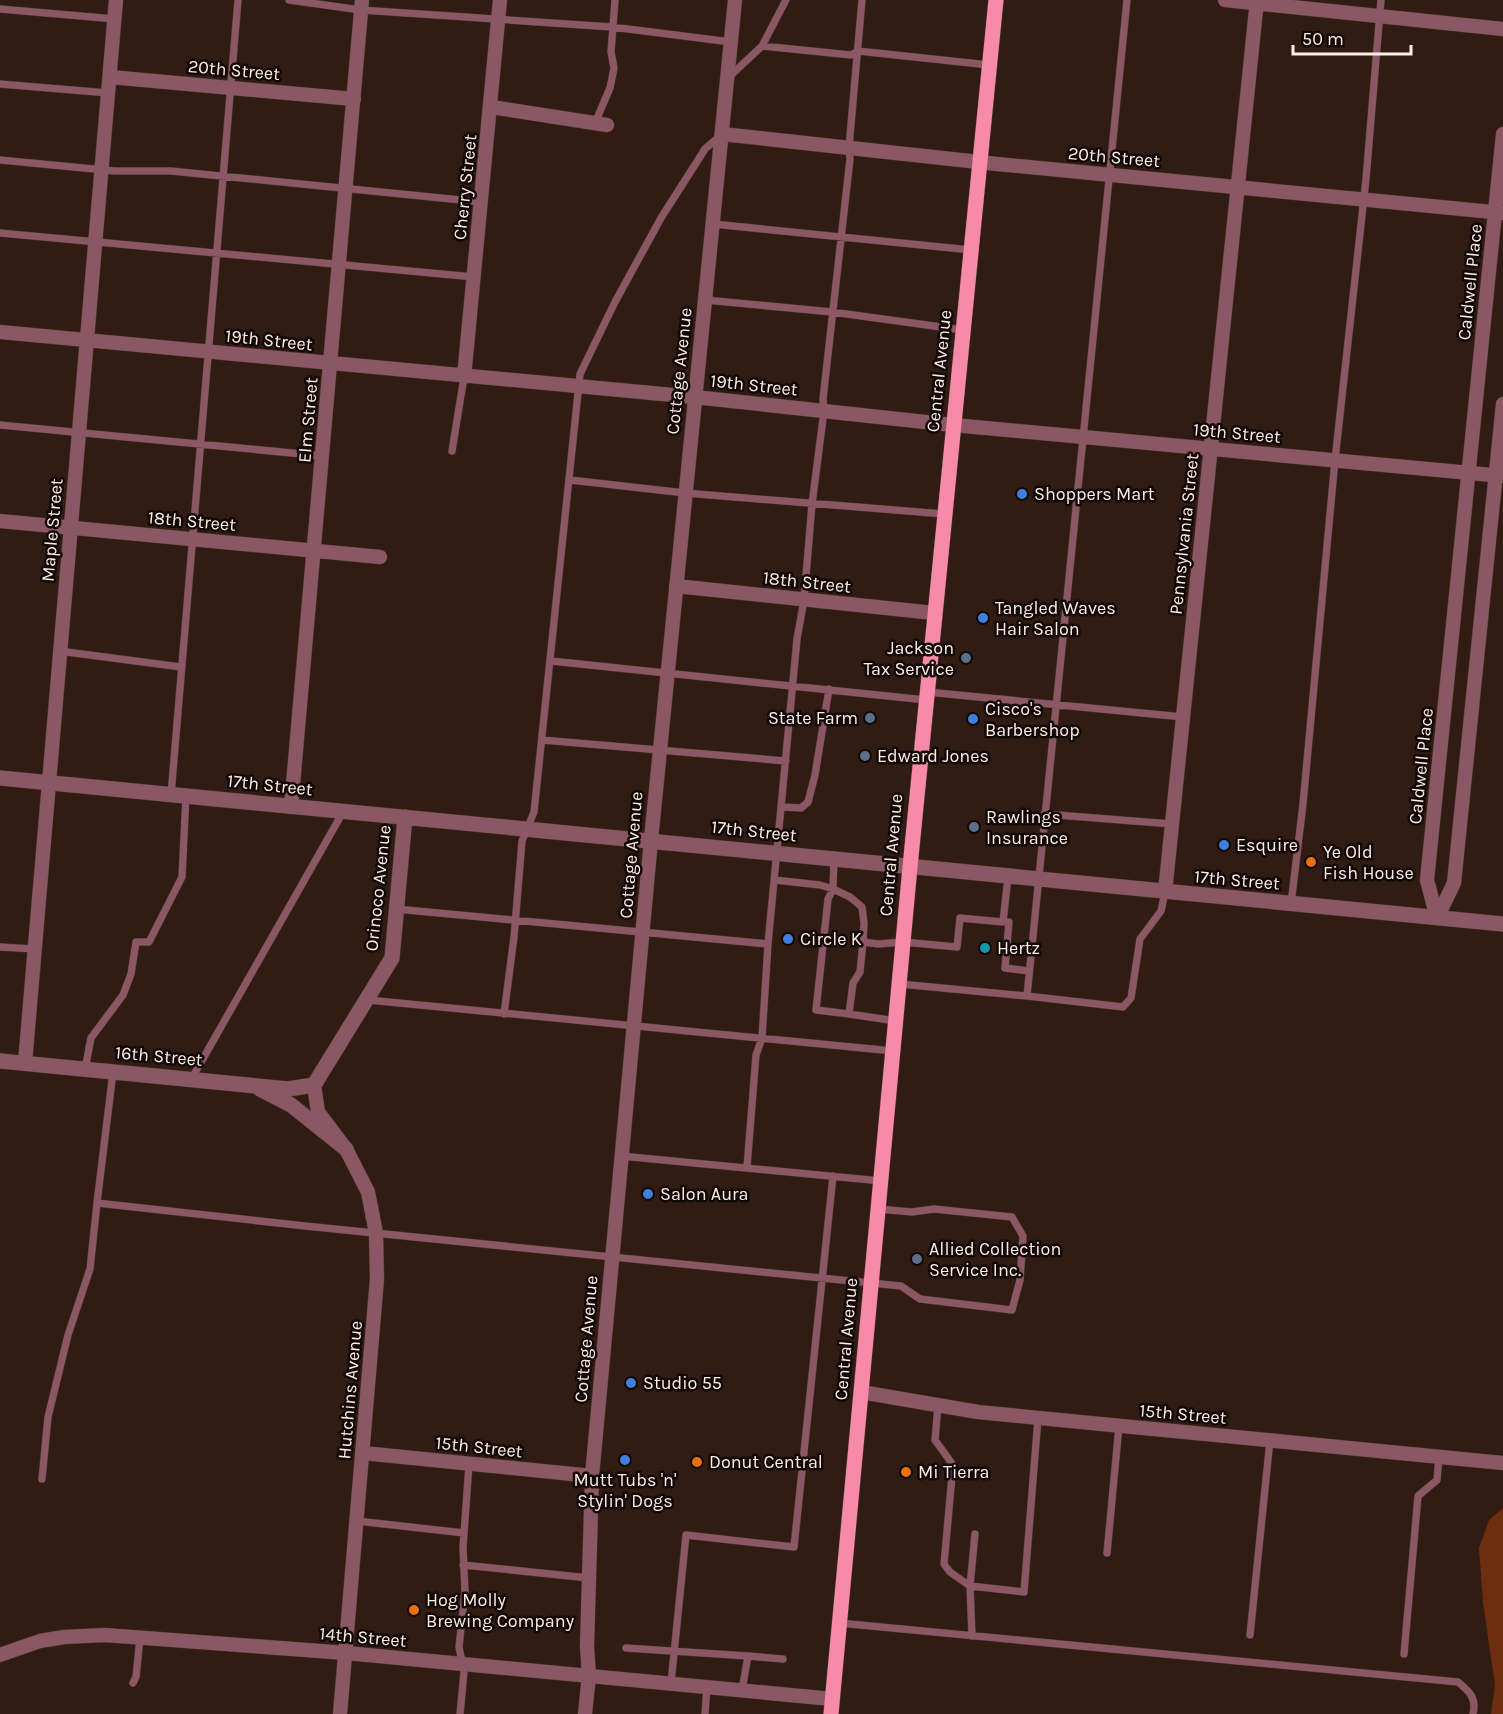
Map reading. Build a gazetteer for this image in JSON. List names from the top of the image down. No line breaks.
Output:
{"streets":{"main road":["Central Avenue"],"street":["20th Street","Cherry Street","Caldwell Place","19th Street","Cottage Avenue","Elm Street","18th Street","Maple Street","Pennsylvania Street","17th Street","Orinoco Avenue","16th Street","Hutchins Avenue","15th Street","14th Street"]},"crossings":[["20th Street","Caldwell Place"],["20th Street","Cottage Avenue"],["20th Street","Central Avenue"],["20th Street","Elm Street"],["20th Street","Maple Street"],["20th Street","Pennsylvania Street"],["Cherry Street","19th Street"],["Caldwell Place","19th Street"],["Caldwell Place","17th Street"],["19th Street","Cottage Avenue"],["19th Street","Central Avenue"],["19th Street","Elm Street"],["19th Street","Maple Street"],["19th Street","Pennsylvania Street"],["Cottage Avenue","18th Street"],["Cottage Avenue","17th Street"],["Cottage Avenue","15th Street"],["Cottage Avenue","14th Street"],["Central Avenue","18th Street"],["Central Avenue","17th Street"],["Central Avenue","15th Street"],["Central Avenue","14th Street"],["Elm Street","18th Street"],["Elm Street","17th Street"],["18th Street","Maple Street"],["Maple Street","17th Street"],["Maple Street","16th Street"],["Pennsylvania Street","17th Street"],["17th Street","Orinoco Avenue"],["Orinoco Avenue","16th Street"],["Orinoco Avenue","Hutchins Avenue"],["16th Street","Hutchins Avenue"],["Hutchins Avenue","15th Street"],["Hutchins Avenue","14th Street"]],"places":["Shoppers Mart","Tangled Waves Hair Salon","Jackson Tax Service","State Farm","Cisco's Barbershop","Edward Jones","Rawlings Insurance","Esquire","Ye Old Fish House","Circle K","Hertz","Salon Aura","Allied Collection Service Inc.","Studio 55","Mutt Tubs 'n' Stylin' Dogs","Donut Central","Mi Tierra","Hog Molly Brewing Company"],"scale_bar":"50 m"}
